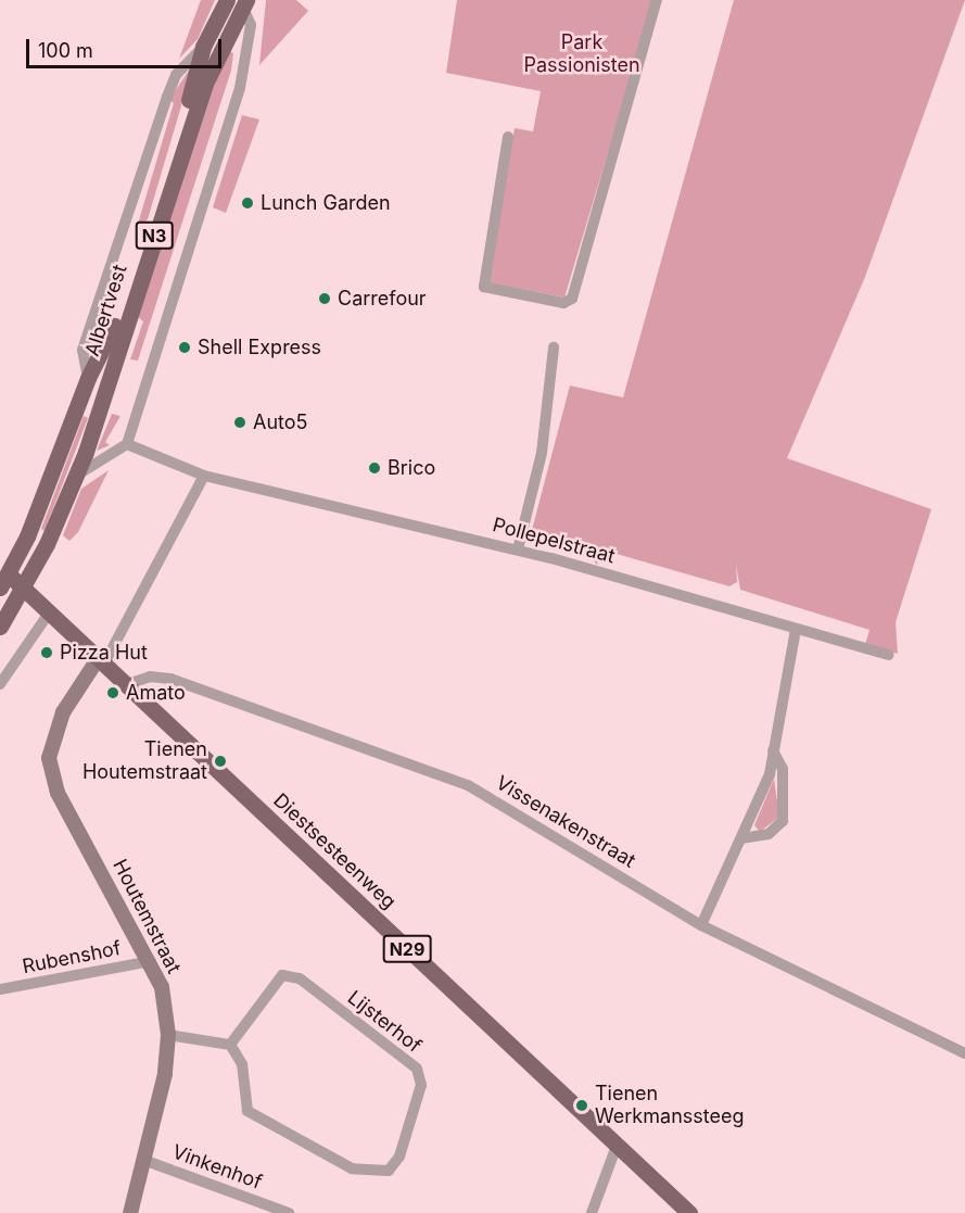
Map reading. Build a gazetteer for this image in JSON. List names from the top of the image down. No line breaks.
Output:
{"streets":{"main road":["N3","Albertvest","Diestsesteenweg","N29"],"street":["Pollepelstraat","Vissenakenstraat","Houtemstraat","Rubenshof","Lijsterhof","Vinkenhof"]},"crossings":[["N3","Albertvest"],["N3","Diestsesteenweg"],["Albertvest","Diestsesteenweg"],["Vissenakenstraat","Diestsesteenweg"],["Diestsesteenweg","Houtemstraat"],["Houtemstraat","Rubenshof"],["Houtemstraat","Vinkenhof"]],"parks":["Park Passionisten"],"places":["Lunch Garden","Carrefour","Shell Express","Auto5","Brico","Pizza Hut","Amato","Tienen Houtemstraat","Tienen Werkmanssteeg"],"scale_bar":"100 m"}
